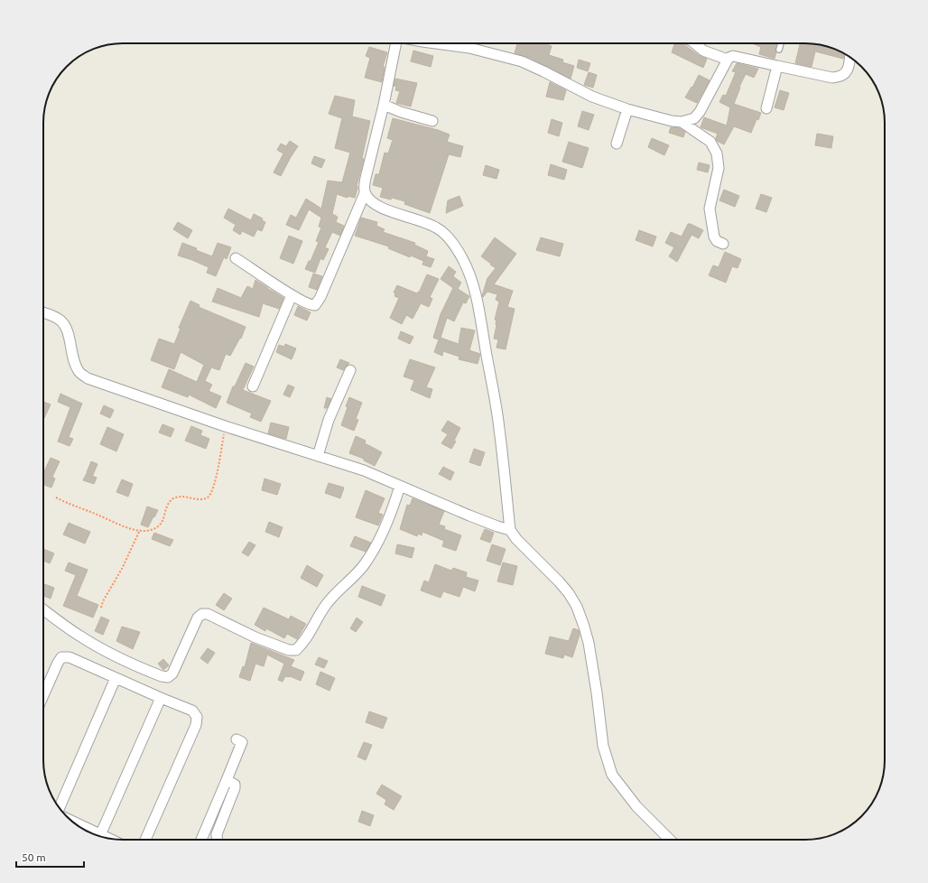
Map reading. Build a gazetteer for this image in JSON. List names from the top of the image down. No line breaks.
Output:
{"scale_bar":"50 m"}
